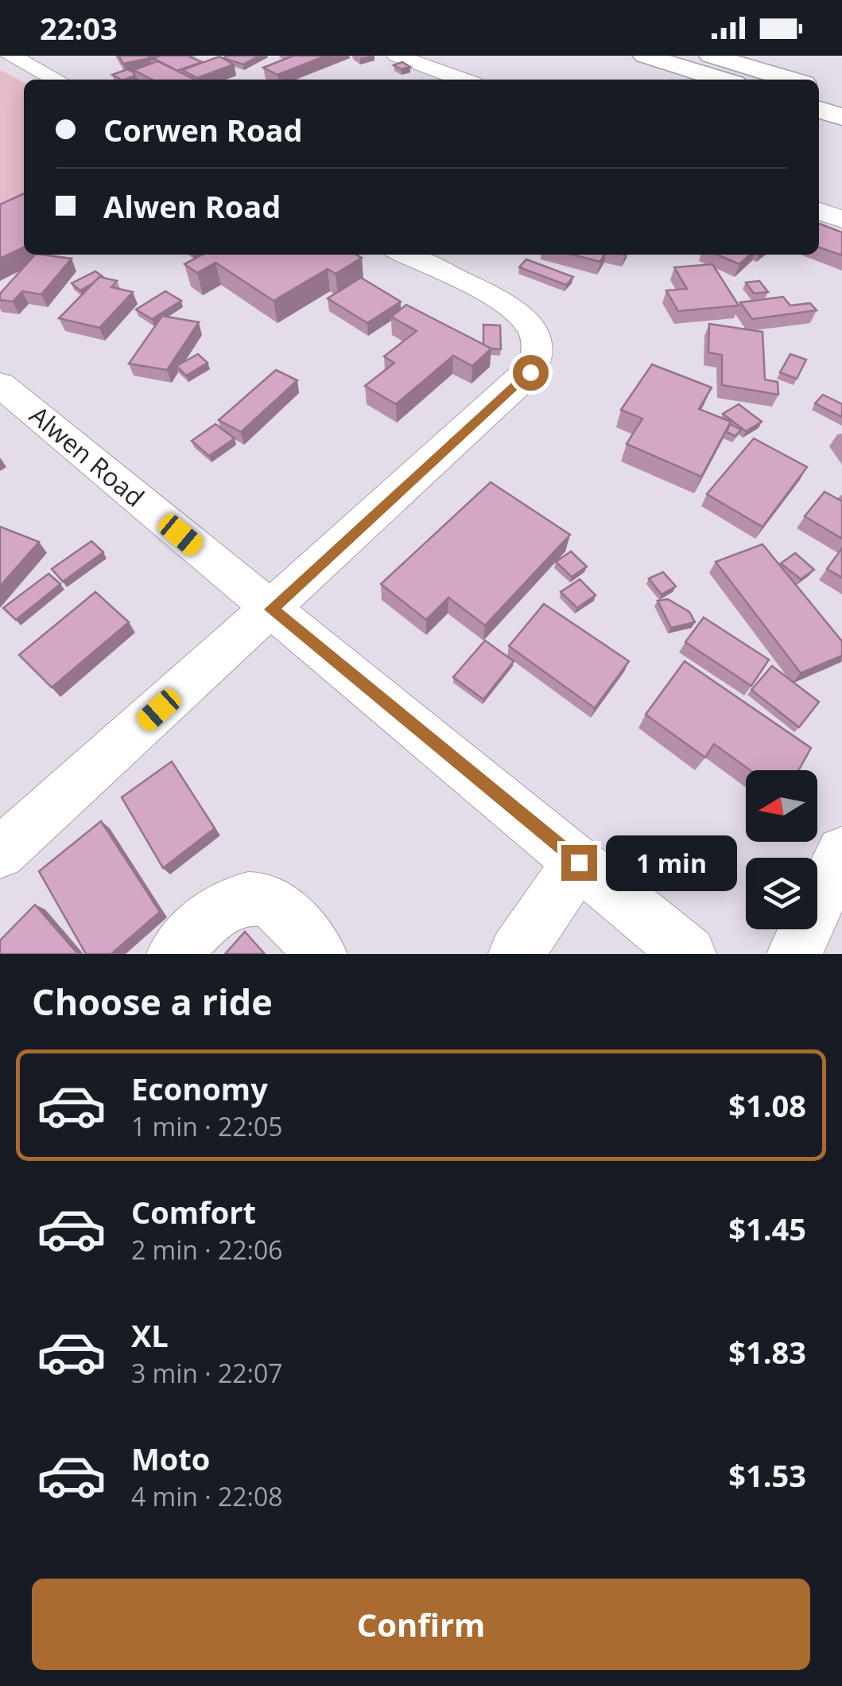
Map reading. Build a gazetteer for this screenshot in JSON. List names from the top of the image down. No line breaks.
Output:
{"streets":{"street":["Alwen Road"]},"north":"left","page":{"status":"22:03","banner":["Corwen Road","Alwen Road"],"bubble":"1 min","heading":"Choose a ride","list":[{"name":"Economy","note":"1 min · 22:05","value":"$1.08"},{"name":"Comfort","note":"2 min · 22:06","value":"$1.45"},{"name":"XL","note":"3 min · 22:07","value":"$1.83"},{"name":"Moto","note":"4 min · 22:08","value":"$1.53"}],"buttons":"Confirm"}}
